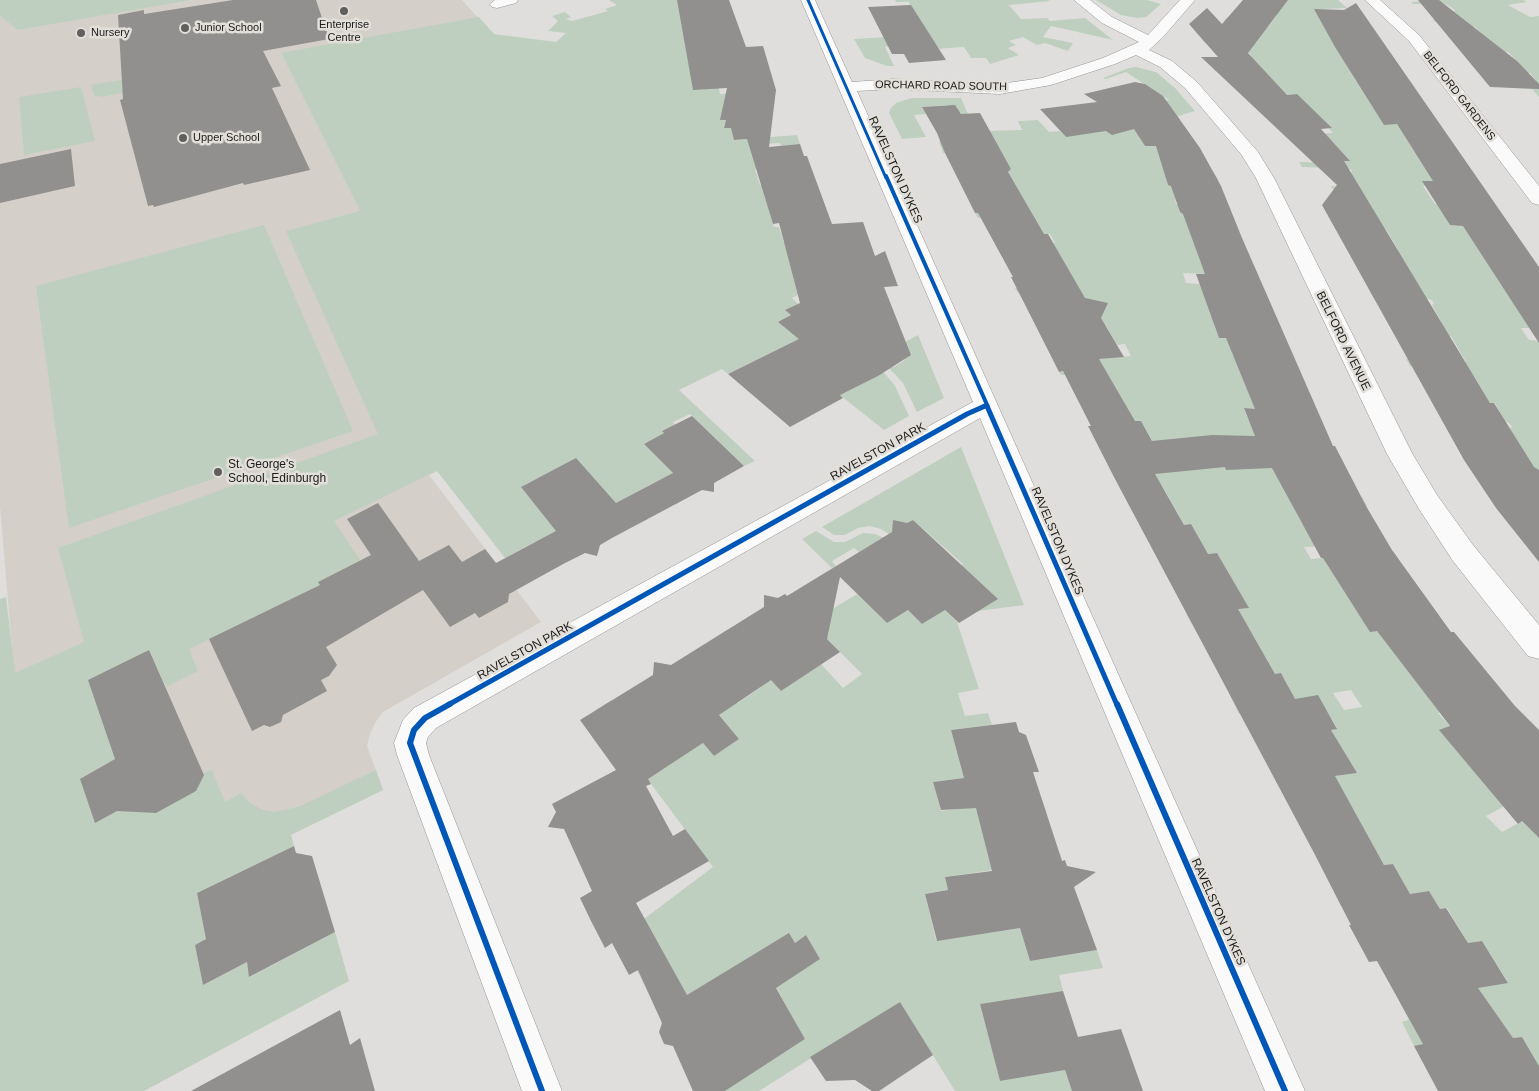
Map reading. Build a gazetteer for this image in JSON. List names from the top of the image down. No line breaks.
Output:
{"streets":{"street":["ORCHARD ROAD SOUTH","BELFORD GARDENS","RAVELSTON DYKES","BELFORD AVENUE","RAVELSTON PARK"]},"crossings":[["ORCHARD ROAD SOUTH","RAVELSTON DYKES"],["ORCHARD ROAD SOUTH","BELFORD AVENUE"],["RAVELSTON DYKES","RAVELSTON PARK"]],"places":["Enterprise Centre","Junior School","Nursery","Upper School","St. George's School, Edinburgh"]}
